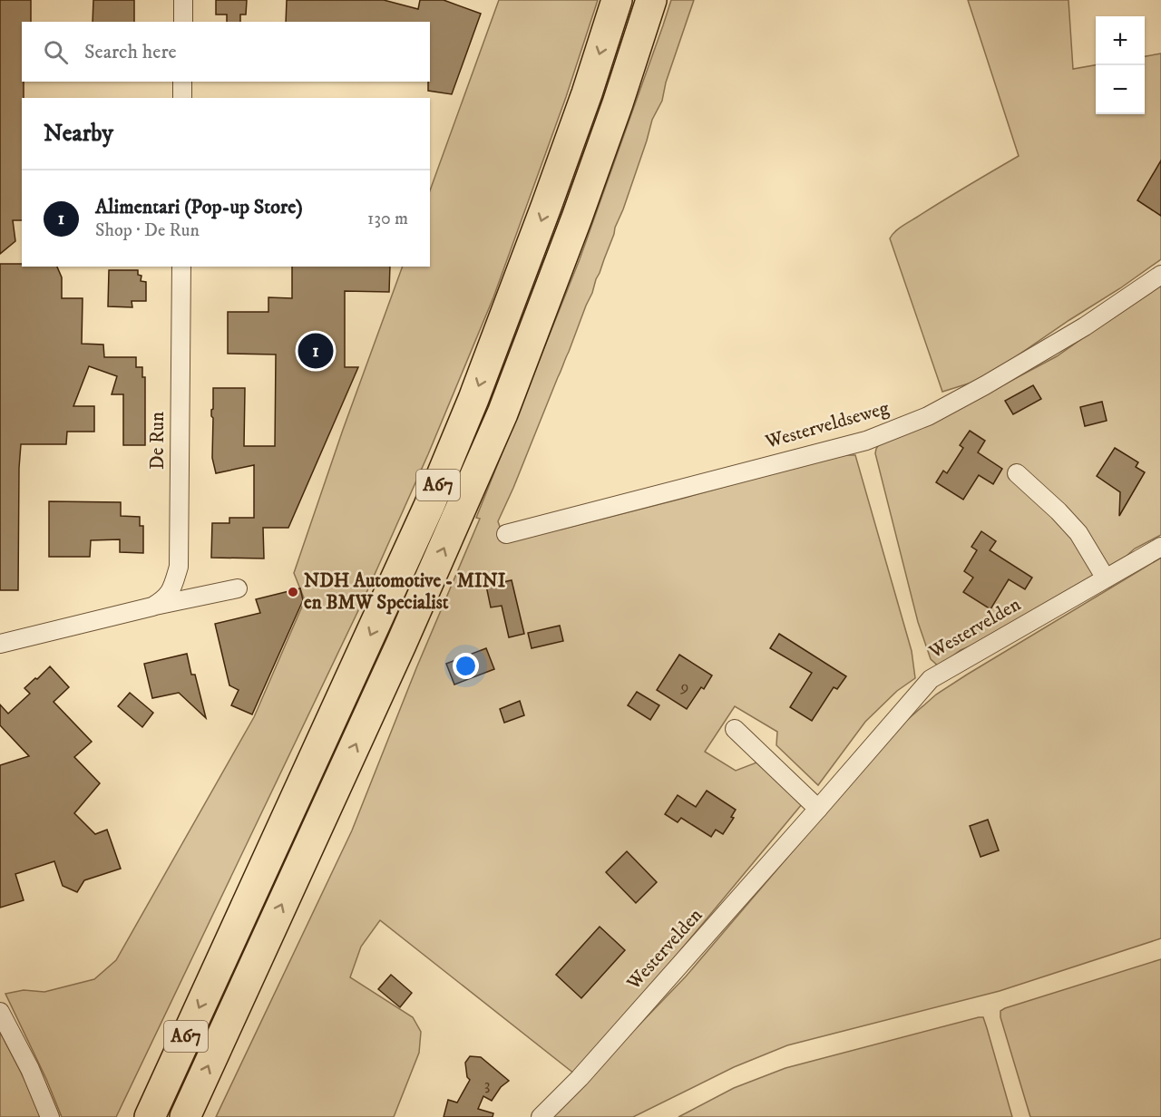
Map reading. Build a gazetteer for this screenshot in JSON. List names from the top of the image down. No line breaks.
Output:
{"streets":{"highway":["A67"],"street":["Westerveldseweg","De Run","Westervelden"]},"places":["NDH Automotive - MINI en BMW Specialist"],"house_numbers":["9","3"],"page":{"map_buttons":["+","−"],"search":"Search here","heading":"Nearby","list":[{"mark":"1","name":"Alimentari (Pop-up Store)","note":"Shop · De Run","value":"130 m"}],"pins":"1"}}
